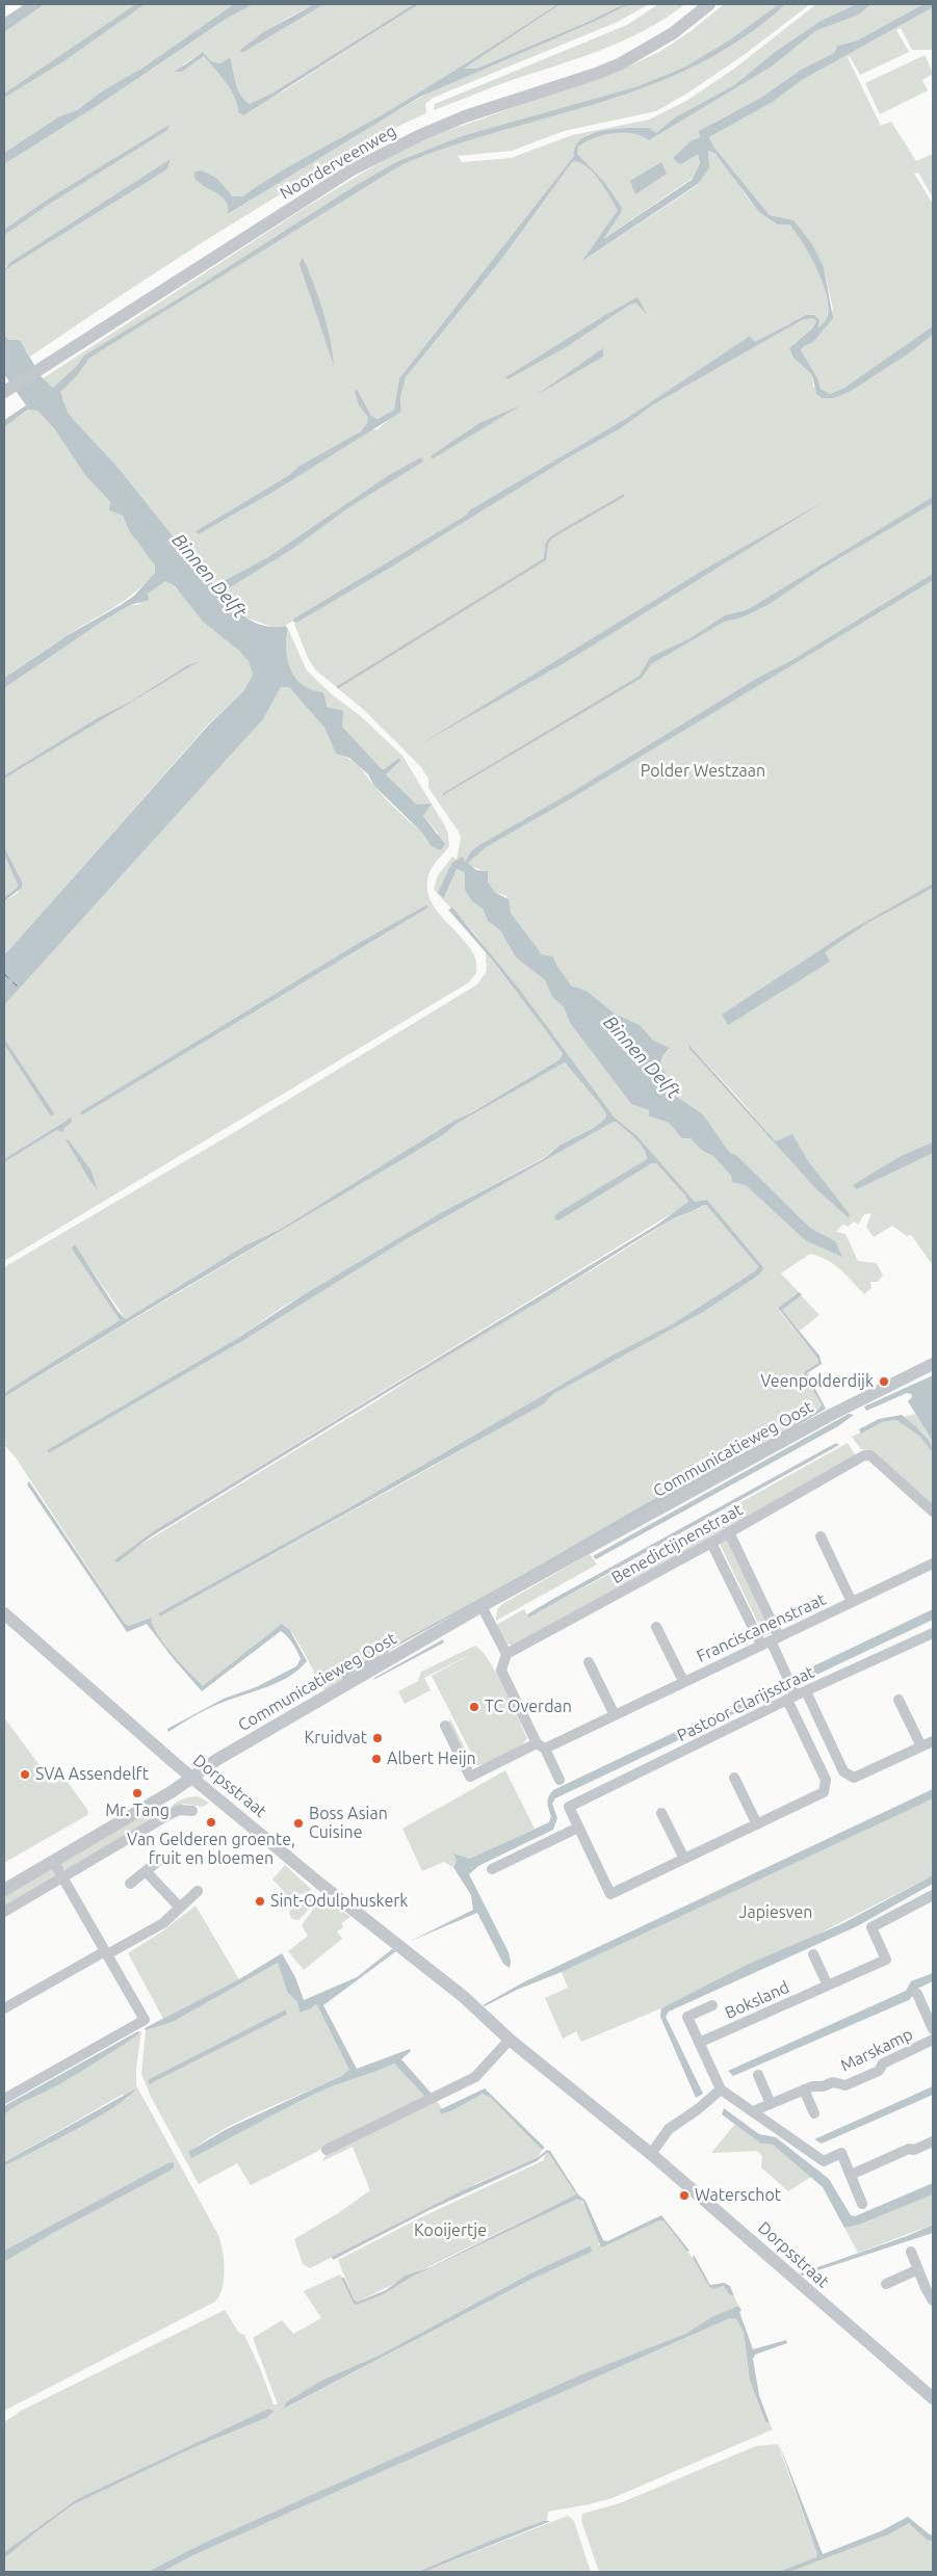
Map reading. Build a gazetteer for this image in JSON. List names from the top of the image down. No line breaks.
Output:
{"streets":{"street":["Noorderveenweg","Communicatieweg Oost","Benedictijnenstraat","Franciscanenstraat","Pastoor Clarijsstraat","Dorpsstraat","Boksland","Marskamp"]},"crossings":[["Communicatieweg Oost","Dorpsstraat"]],"water":["Binnen Delft"],"parks":["Polder Westzaan","Japiesven","Kooijertje"],"places":["Veenpolderdijk","TC Overdan","Kruidvat","Albert Heijn","SVA Assendelft","Mr. Tang","Van Gelderen groente, fruit en bloemen","Boss Asian Cuisine","Sint-Odulphuskerk","Waterschot"]}
